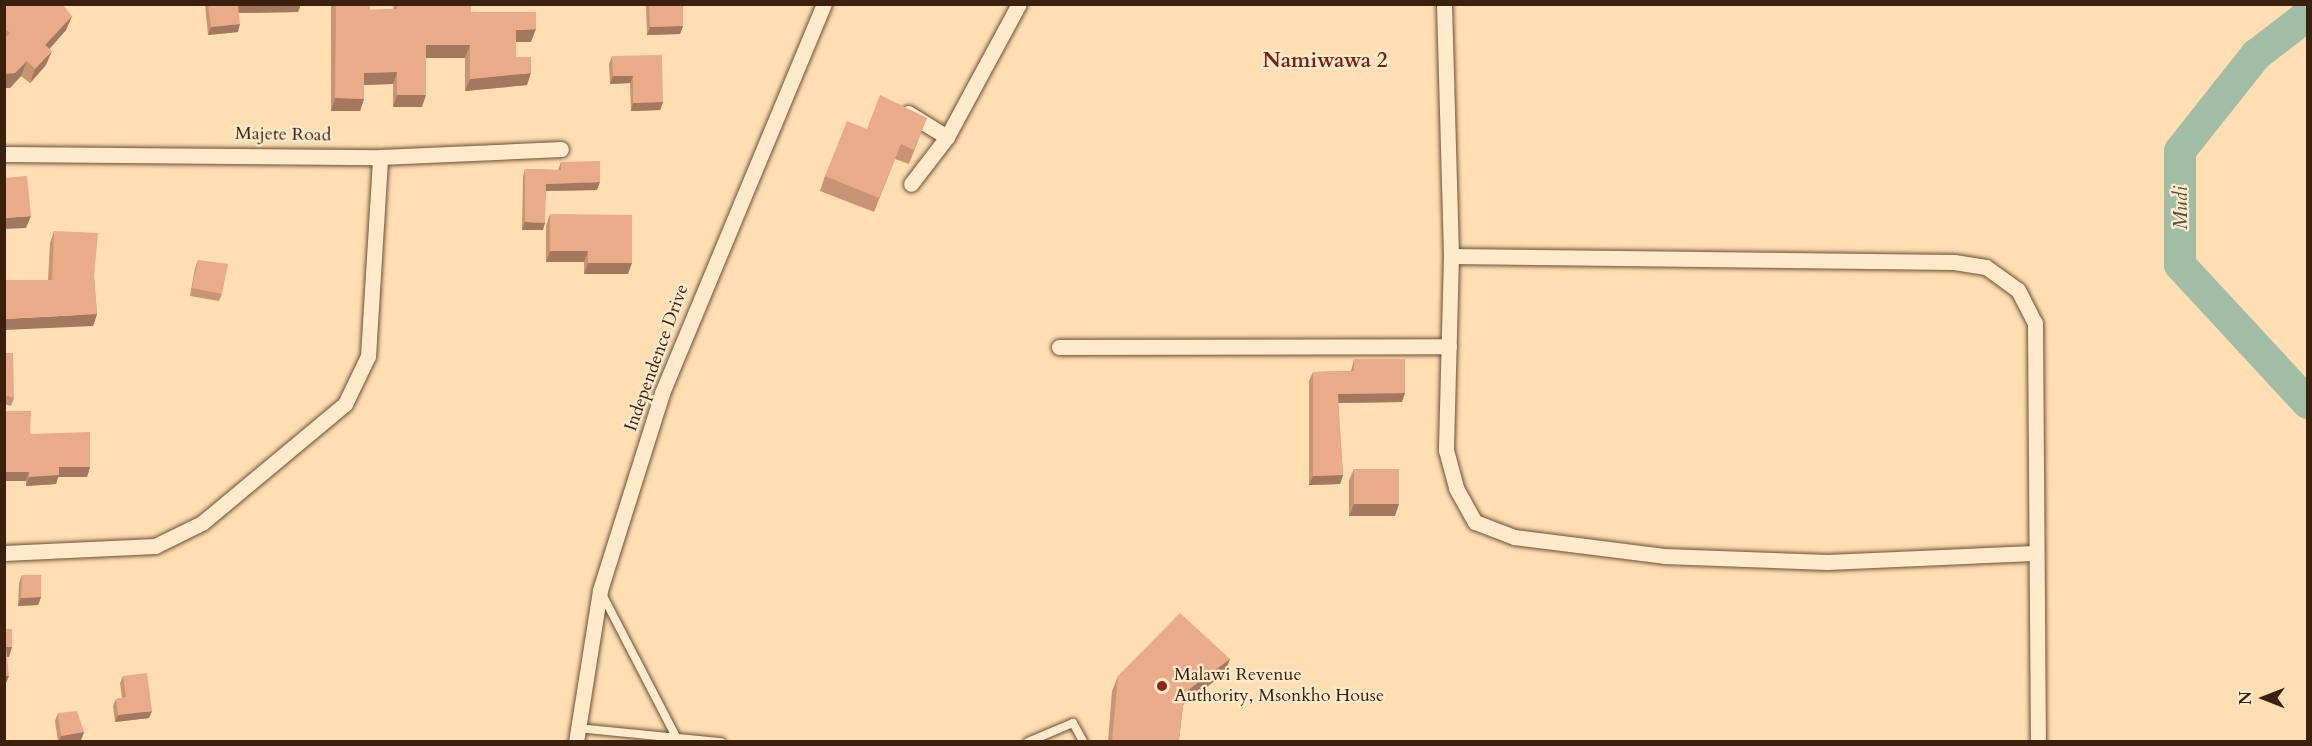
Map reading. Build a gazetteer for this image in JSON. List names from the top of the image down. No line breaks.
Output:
{"streets":{"street":["Majete Road","Independence Drive"]},"districts":["Namiwawa 2"],"water":["Mudi"],"places":["Malawi Revenue Authority, Msonkho House"],"north":"left"}
